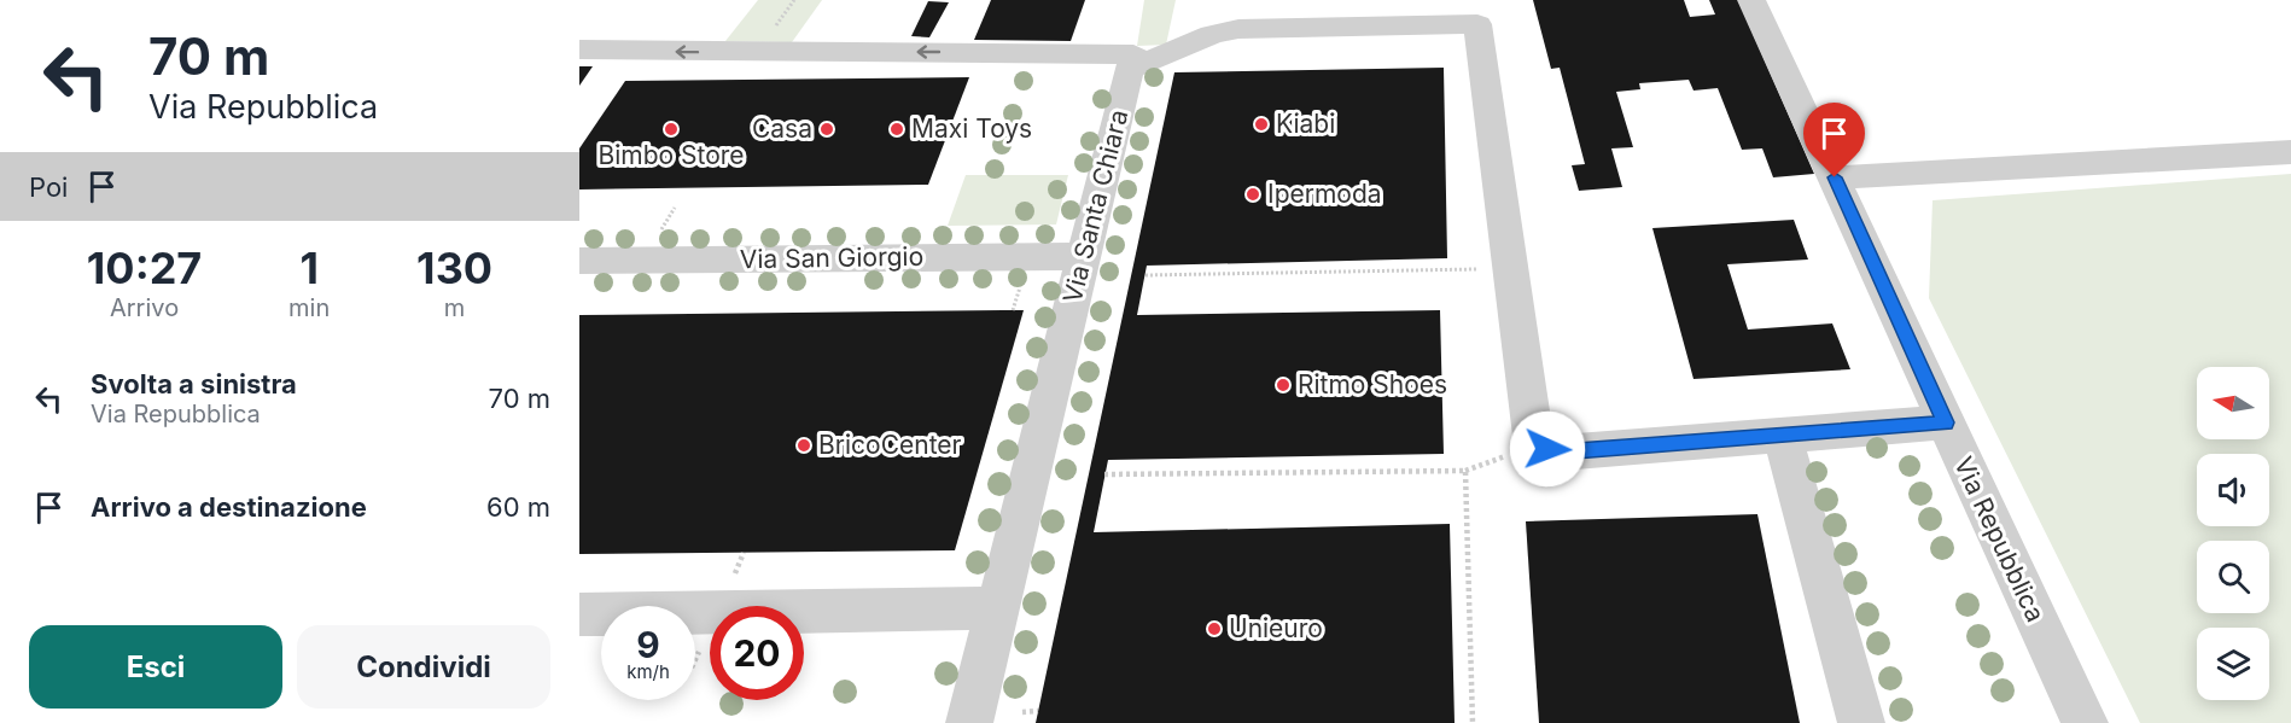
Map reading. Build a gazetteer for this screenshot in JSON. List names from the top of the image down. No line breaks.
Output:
{"streets":{"street":["Via Santa Chiara","Via San Giorgio","Via Repubblica"]},"crossings":[["Via Santa Chiara","Via San Giorgio"]],"places":["Kiabi","Bimbo Store","Casa","Maxi Toys","Ipermoda","Ritmo Shoes","BricoCenter","Unieuro"],"north":"left","page":{"turn":["70 m","Via Repubblica"],"then":"Poi","eta":["10:27","Arrivo","1","min","130","m"],"list":[{"name":"Svolta a sinistra","note":"Via Repubblica","value":"70 m"},{"name":"Arrivo a destinazione","value":"60 m"}],"speed":"9 km/h","limit":"20","buttons":["Esci","Condividi"]}}
